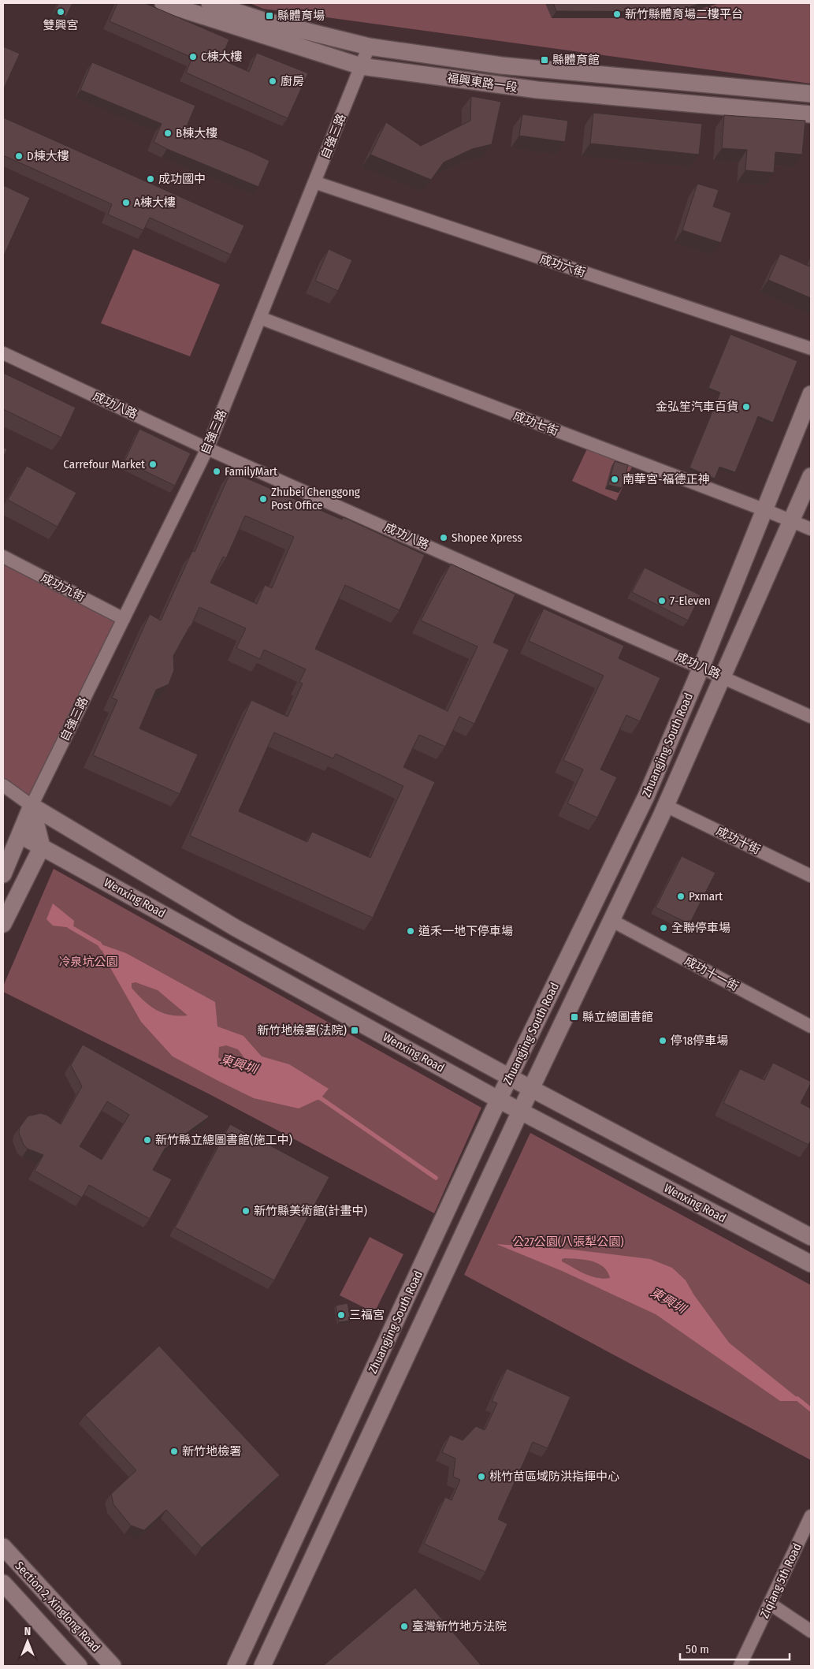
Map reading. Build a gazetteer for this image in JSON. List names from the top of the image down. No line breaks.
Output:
{"streets":{"street":["福興東路一段","自強三路","成功六街","成功八路","成功七街","成功九街","Zhuangjing South Road","成功十街","Wenxing Road","成功十一街","Ziqiang 5th Road","Section 2, Xinglong Road"]},"crossings":[["福興東路一段","自強三路"],["自強三路","成功六街"],["自強三路","成功八路"],["自強三路","成功七街"],["自強三路","成功九街"],["自強三路","Wenxing Road"],["成功八路","Zhuangjing South Road"],["成功七街","Zhuangjing South Road"],["Zhuangjing South Road","成功十街"],["Zhuangjing South Road","Wenxing Road"],["Zhuangjing South Road","成功十一街"]],"water":["東興圳"],"parks":["冷泉坑公園","公27公園(八張犁公園)"],"places":{"other":["雙興宮","新竹縣體育場二樓平台","C棟大樓","廚房","B棟大樓","D棟大樓","成功國中","A棟大樓","金弘笙汽車百貨","Carrefour Market","FamilyMart","南華宮-福德正神","Zhubei Chenggong Post Office","Shopee Xpress","7-Eleven","Pxmart","全聯停車場","道禾一地下停車場","停18停車場","新竹縣立總圖書館(施工中)","新竹縣美術館(計畫中)","三福宮","新竹地檢署","桃竹苗區域防洪指揮中心","臺灣新竹地方法院"],"transit":["縣體育場","縣體育館","縣立總圖書館","新竹地檢署(法院)"]},"scale_bar":"50 m","north":"top"}
